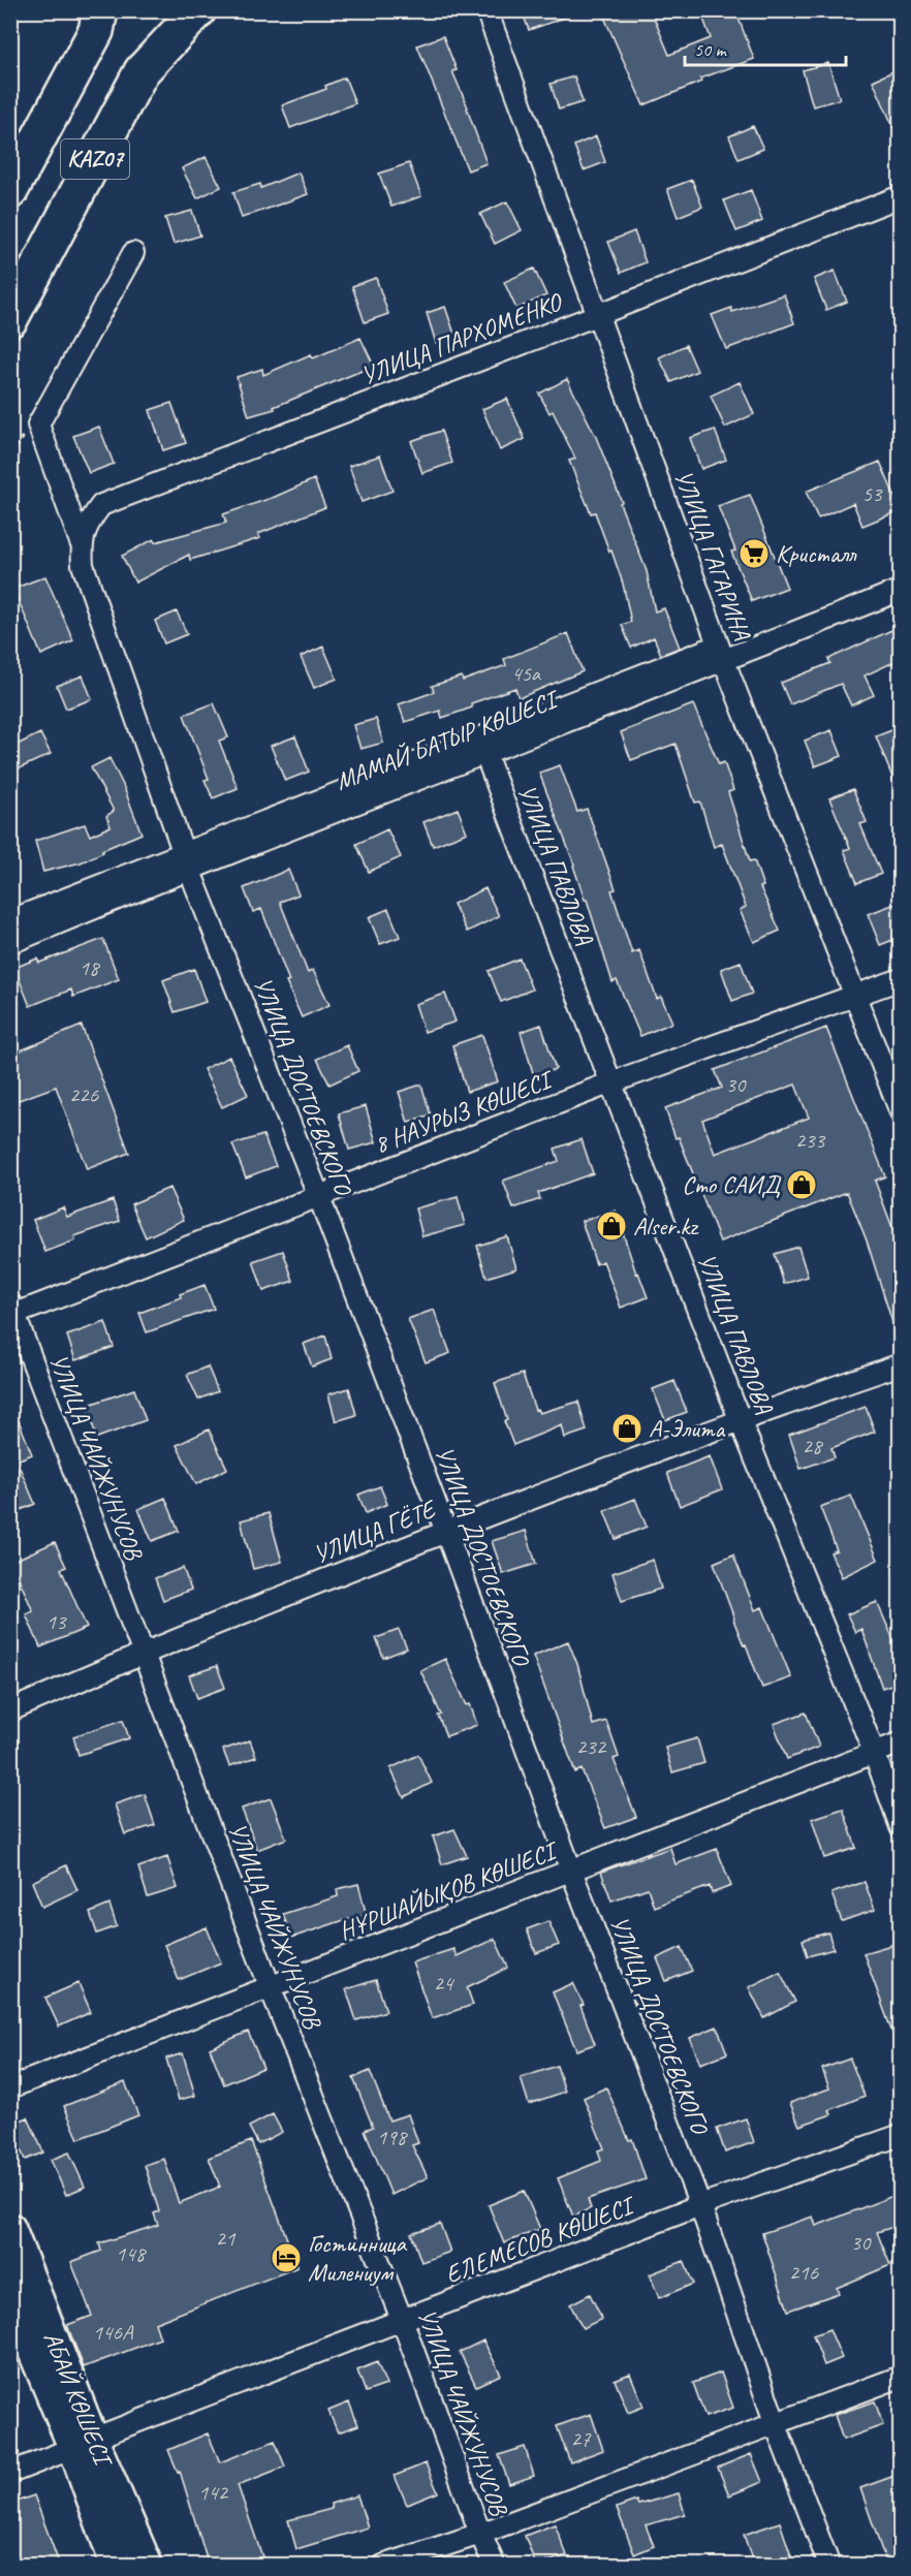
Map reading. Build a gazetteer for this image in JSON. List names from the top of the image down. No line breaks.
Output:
{"streets":{"highway":["KAZ07"],"main road":["АБАЙ КӨШЕСІ"],"street":["УЛИЦА ПАРХОМЕНКО","УЛИЦА ГАГАРИНА","МАМАЙ БАТЫР КӨШЕСІ","УЛИЦА ПАВЛОВА","УЛИЦА ДОСТОЕВСКОГО","8 НАУРЫЗ КӨШЕСІ","УЛИЦА ЧАЙЖУНУСОВ","УЛИЦА ГЁТЕ","НҰРШАЙЫҚОВ КӨШЕСІ","ЕЛЕМЕСОВ КӨШЕСІ"]},"crossings":[["УЛИЦА ПАРХОМЕНКО","УЛИЦА ГАГАРИНА"],["УЛИЦА ПАРХОМЕНКО","УЛИЦА ДОСТОЕВСКОГО"],["УЛИЦА ГАГАРИНА","МАМАЙ БАТЫР КӨШЕСІ"],["УЛИЦА ГАГАРИНА","8 НАУРЫЗ КӨШЕСІ"],["МАМАЙ БАТЫР КӨШЕСІ","УЛИЦА ПАВЛОВА"],["МАМАЙ БАТЫР КӨШЕСІ","УЛИЦА ДОСТОЕВСКОГО"],["УЛИЦА ПАВЛОВА","8 НАУРЫЗ КӨШЕСІ"],["УЛИЦА ПАВЛОВА","УЛИЦА ГЁТЕ"],["УЛИЦА ПАВЛОВА","НҰРШАЙЫҚОВ КӨШЕСІ"],["УЛИЦА ДОСТОЕВСКОГО","8 НАУРЫЗ КӨШЕСІ"],["УЛИЦА ДОСТОЕВСКОГО","УЛИЦА ГЁТЕ"],["УЛИЦА ДОСТОЕВСКОГО","НҰРШАЙЫҚОВ КӨШЕСІ"],["УЛИЦА ДОСТОЕВСКОГО","ЕЛЕМЕСОВ КӨШЕСІ"],["8 НАУРЫЗ КӨШЕСІ","УЛИЦА ЧАЙЖУНУСОВ"],["УЛИЦА ЧАЙЖУНУСОВ","УЛИЦА ГЁТЕ"],["УЛИЦА ЧАЙЖУНУСОВ","НҰРШАЙЫҚОВ КӨШЕСІ"],["УЛИЦА ЧАЙЖУНУСОВ","ЕЛЕМЕСОВ КӨШЕСІ"],["ЕЛЕМЕСОВ КӨШЕСІ","АБАЙ КӨШЕСІ"]],"places":{"supermarket":["Кристалл"],"shop":["Сто САИД","Alser.kz","А-Элита"],"hotel":["Гостинница Милениум"]},"house_numbers":["53","45а","18","30","226","233","28","13","232","24","198","21","30","148","216","146А","27","142"],"scale_bar":"50 m"}
